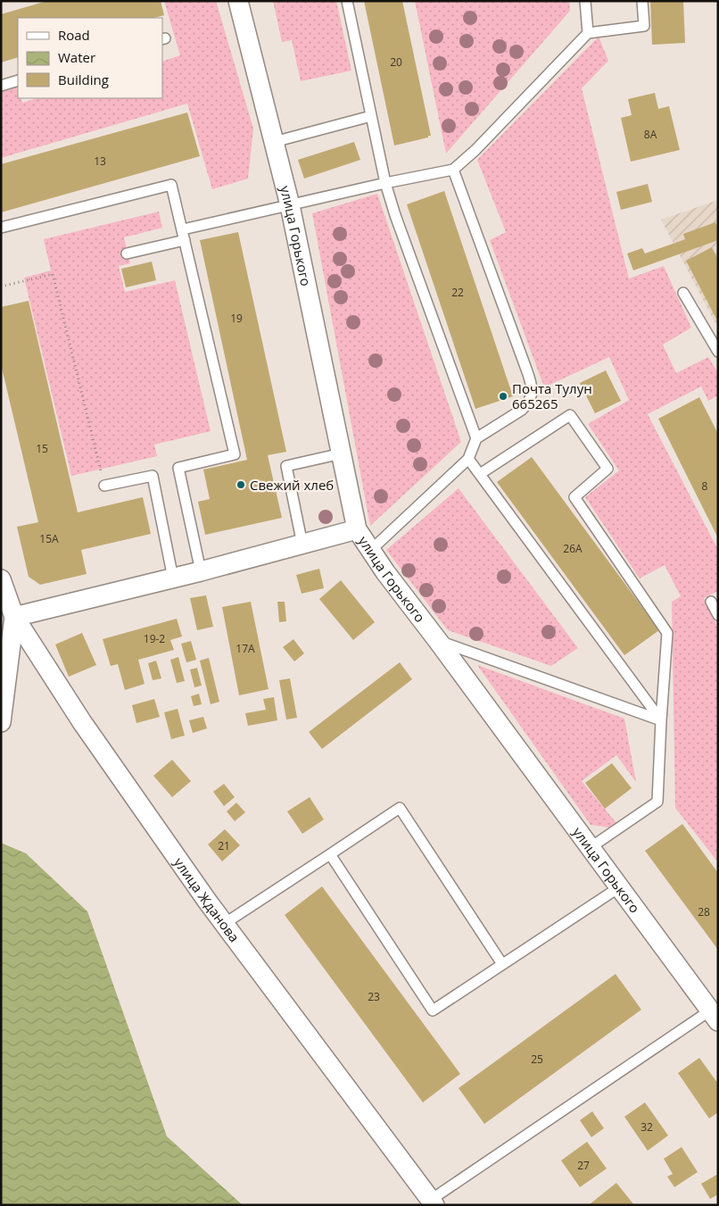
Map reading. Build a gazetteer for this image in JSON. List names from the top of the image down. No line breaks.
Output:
{"streets":{"street":["улица Горького","улица Жданова"]},"places":["Почта Тулун 665265","Свежий хлеб"],"house_numbers":["20","8А","13","22","19","15","8","15А","26А","19-2","17А","21","28","23","25","32","27"],"legend":["Road","Water","Building"]}
